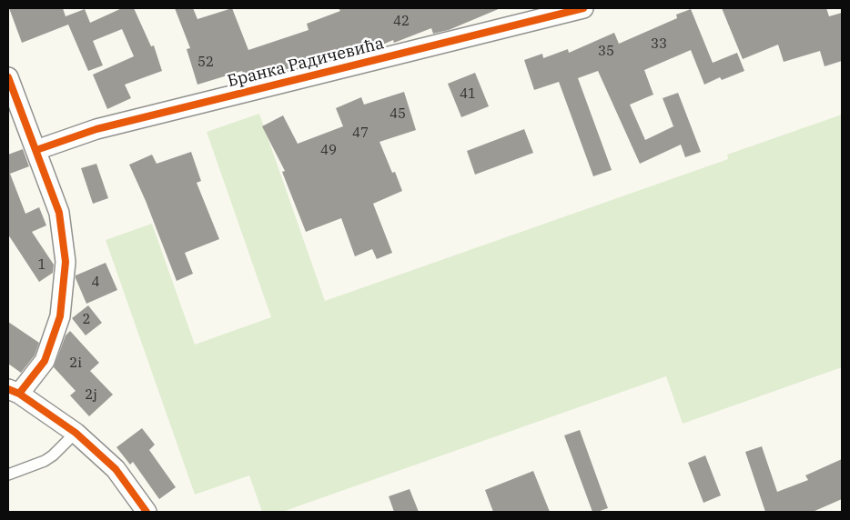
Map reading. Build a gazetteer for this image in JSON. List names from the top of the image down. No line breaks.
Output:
{"streets":{"street":["Бранка Радичевића"]},"house_numbers":["42","33","35","52","41","45","47","49","1","4","2","2i","2j"]}
